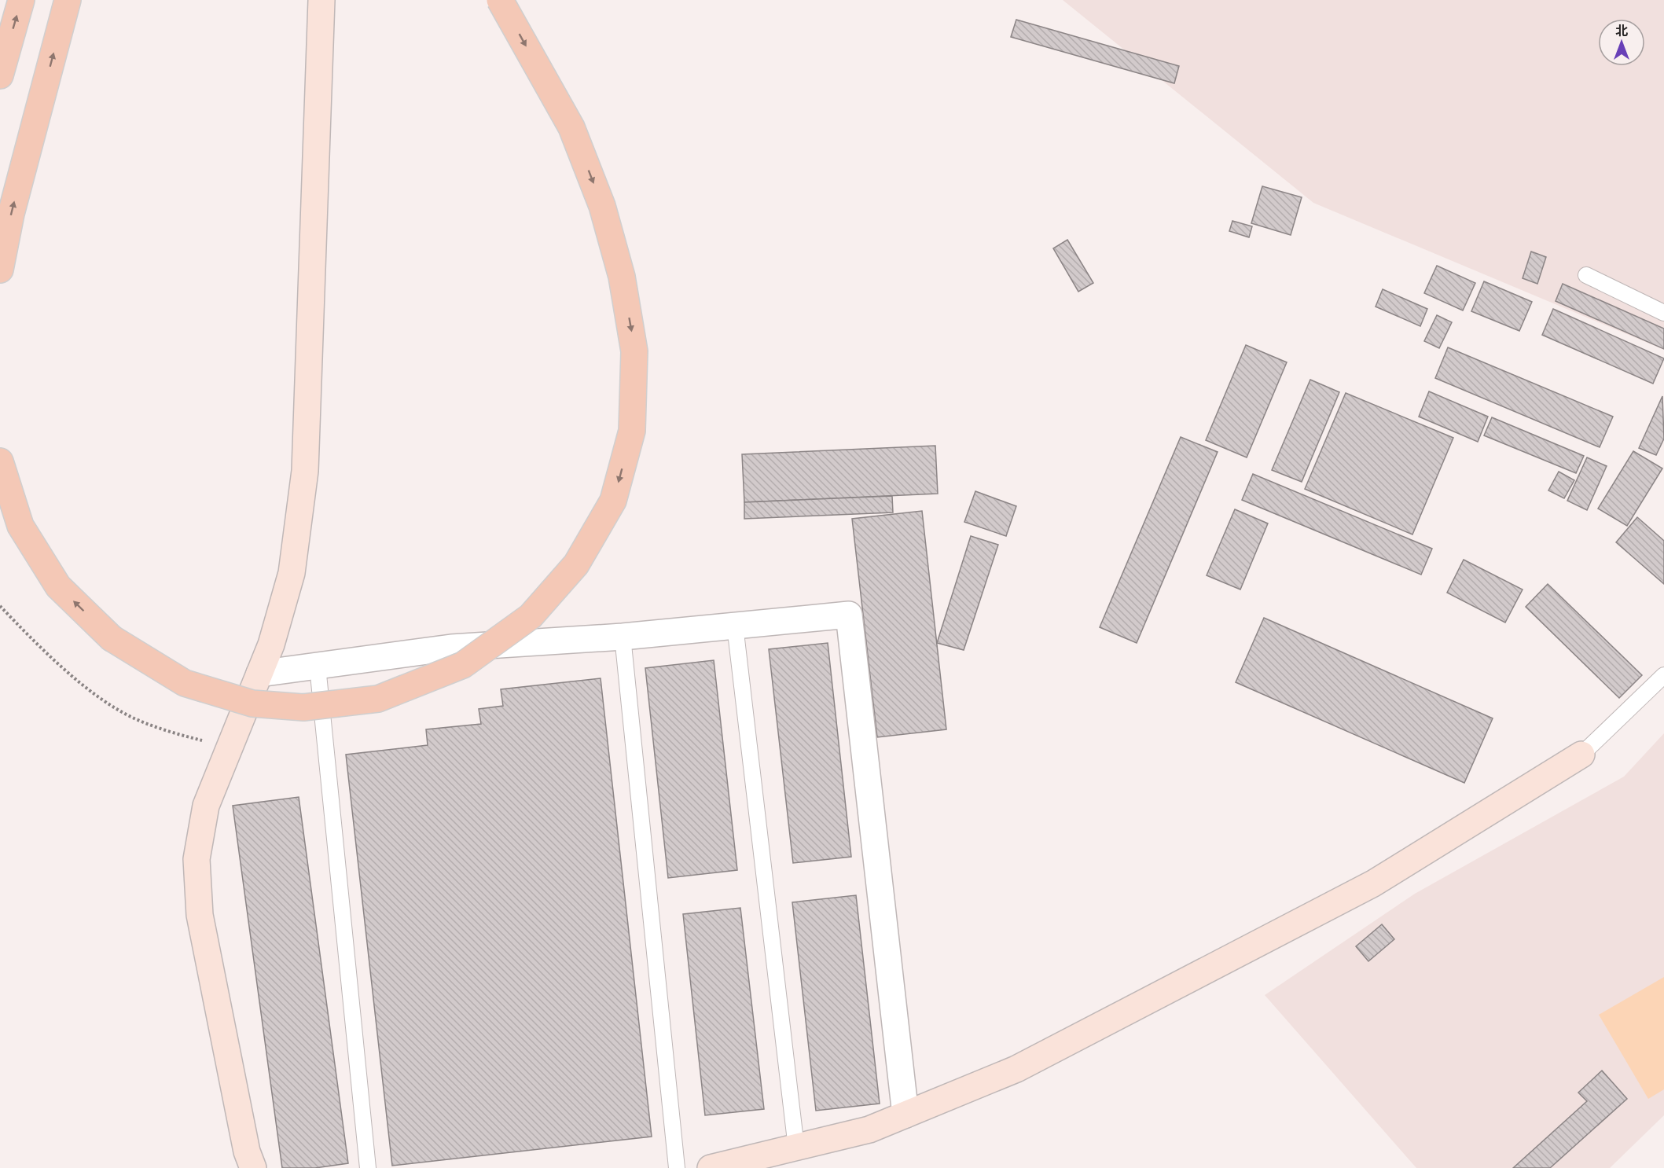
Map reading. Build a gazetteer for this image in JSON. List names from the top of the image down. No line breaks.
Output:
{"north":"top"}
